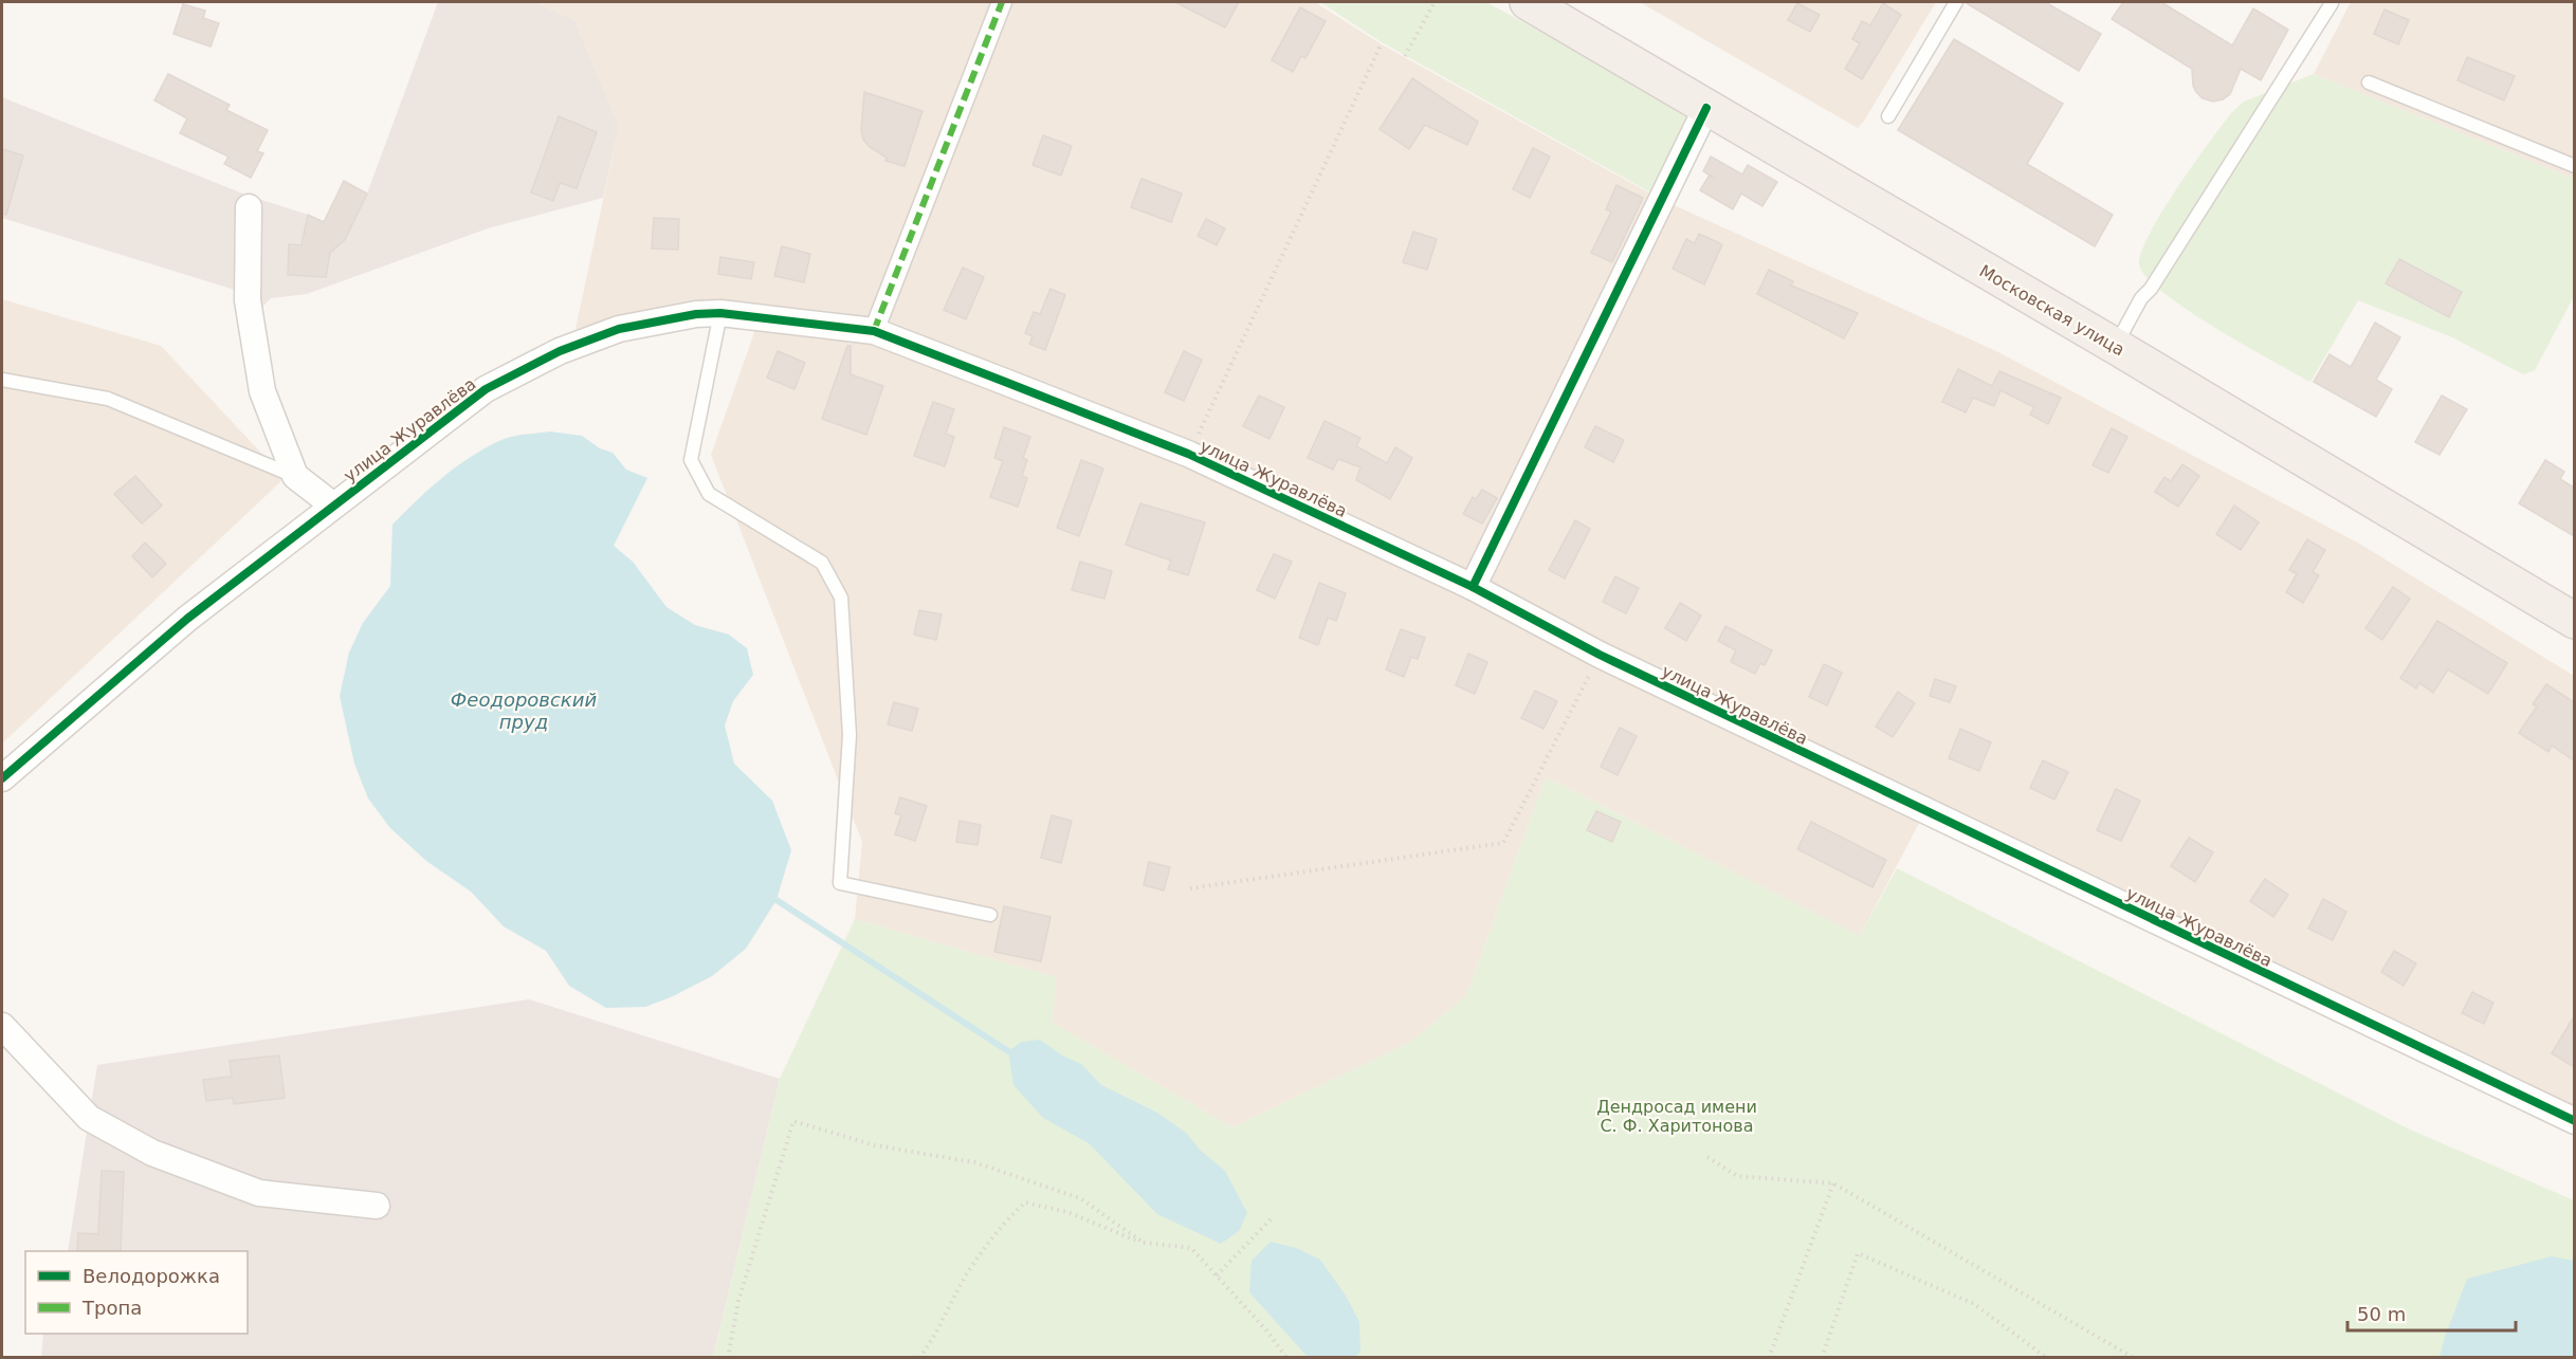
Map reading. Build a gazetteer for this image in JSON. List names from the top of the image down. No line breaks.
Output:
{"streets":{"main road":["Московская улица"],"street":["улица Журавлёва"]},"water":["Феодоровский пруд"],"parks":["Дендросад имени С. Ф. Харитонова"],"legend":["Велодорожка","Тропа"],"scale_bar":"50 m"}
